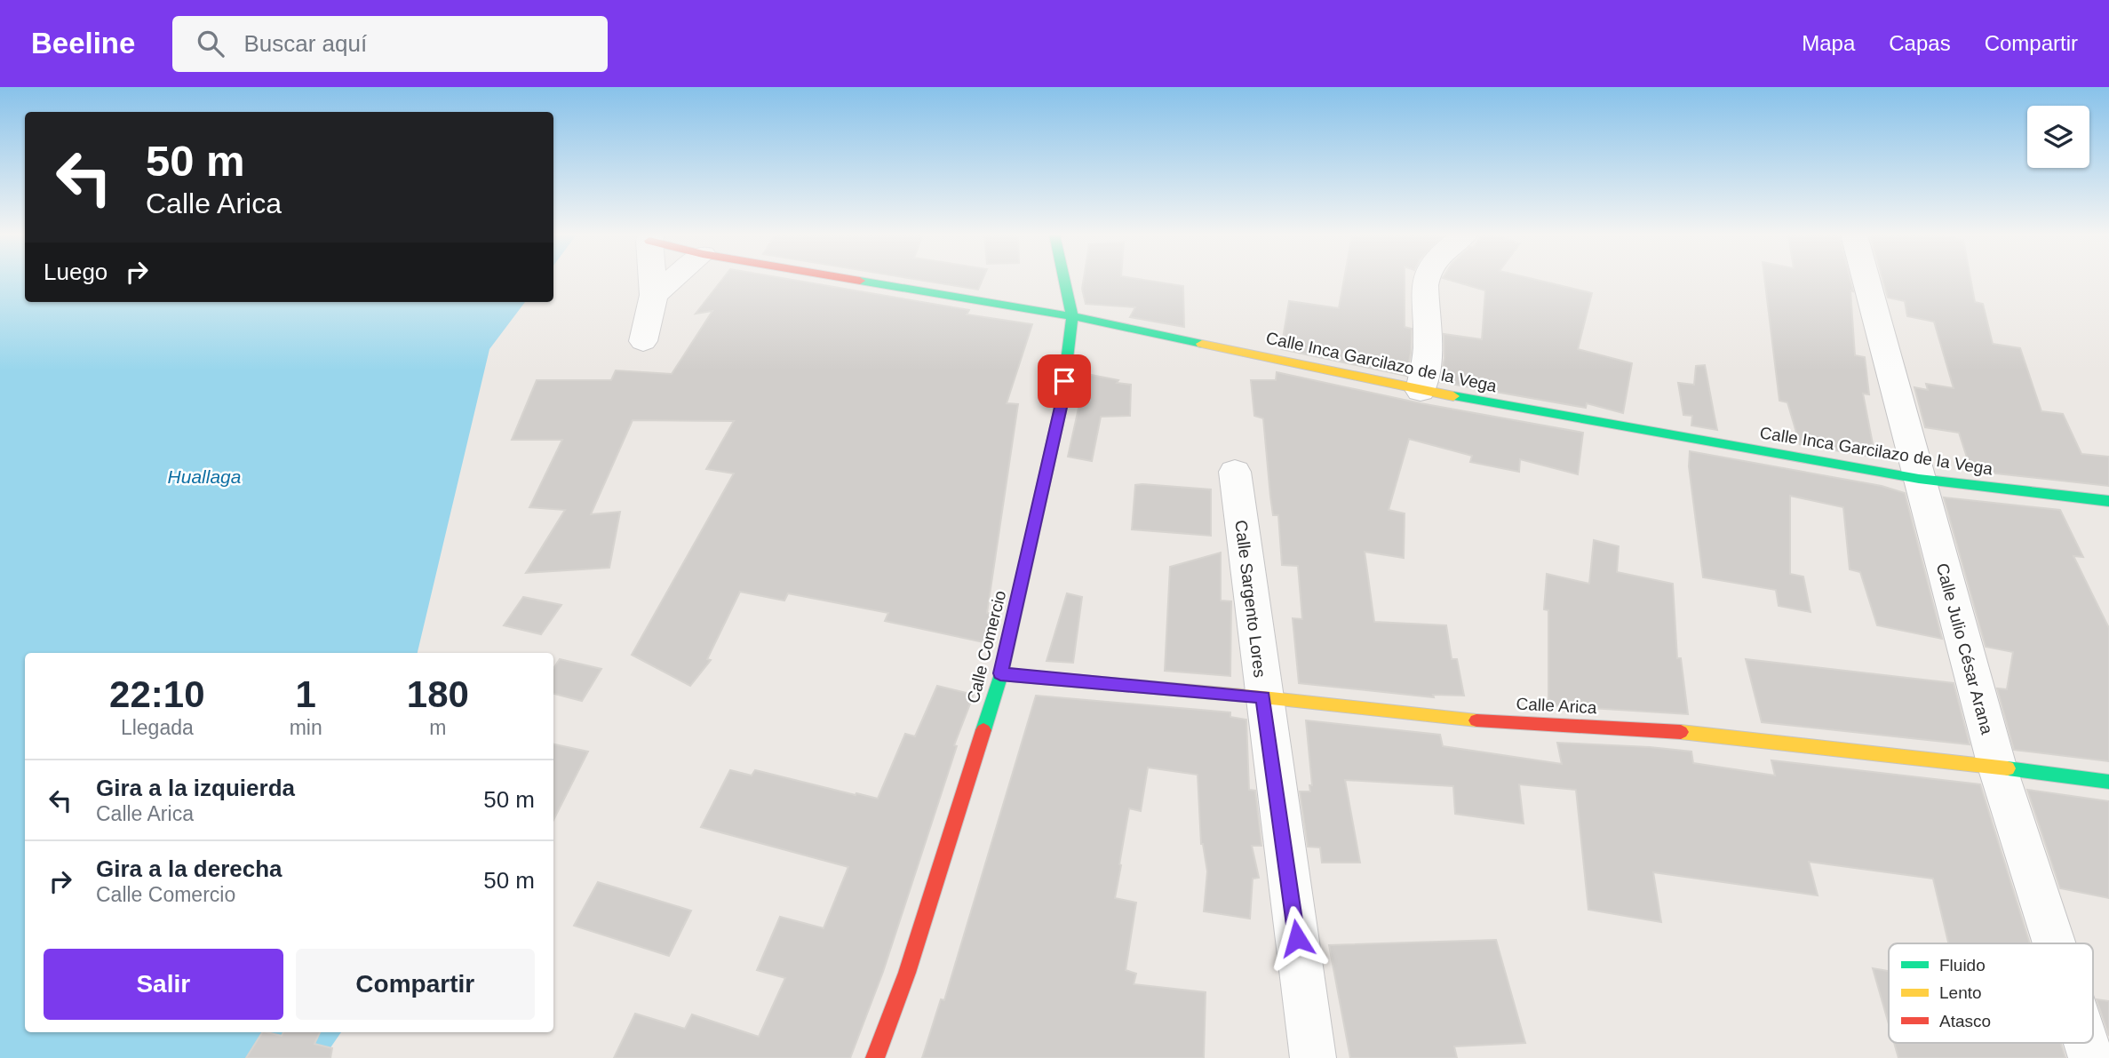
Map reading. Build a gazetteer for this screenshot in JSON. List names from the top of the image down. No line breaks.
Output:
{"streets":{"street":["Calle Inca Garcilazo de la Vega","Calle Sargento Lores","Calle Comercio","Calle Julio César Arana","Calle Arica"]},"crossings":[["Calle Inca Garcilazo de la Vega","Calle Comercio"],["Calle Inca Garcilazo de la Vega","Calle Julio César Arana"],["Calle Sargento Lores","Calle Arica"],["Calle Comercio","Calle Arica"],["Calle Julio César Arana","Calle Arica"]],"water":["Huallaga"],"legend":["Fluido","Lento","Atasco"],"page":{"header":"Beeline","search":"Buscar aquí","nav":["Mapa","Capas","Compartir"],"turn":["50 m","Calle Arica"],"then":"Luego","eta":["22:10","Llegada","1","min","180","m"],"list":[{"name":"Gira a la izquierda","note":"Calle Arica","value":"50 m"},{"name":"Gira a la derecha","note":"Calle Comercio","value":"50 m"}],"buttons":["Salir","Compartir"]}}
